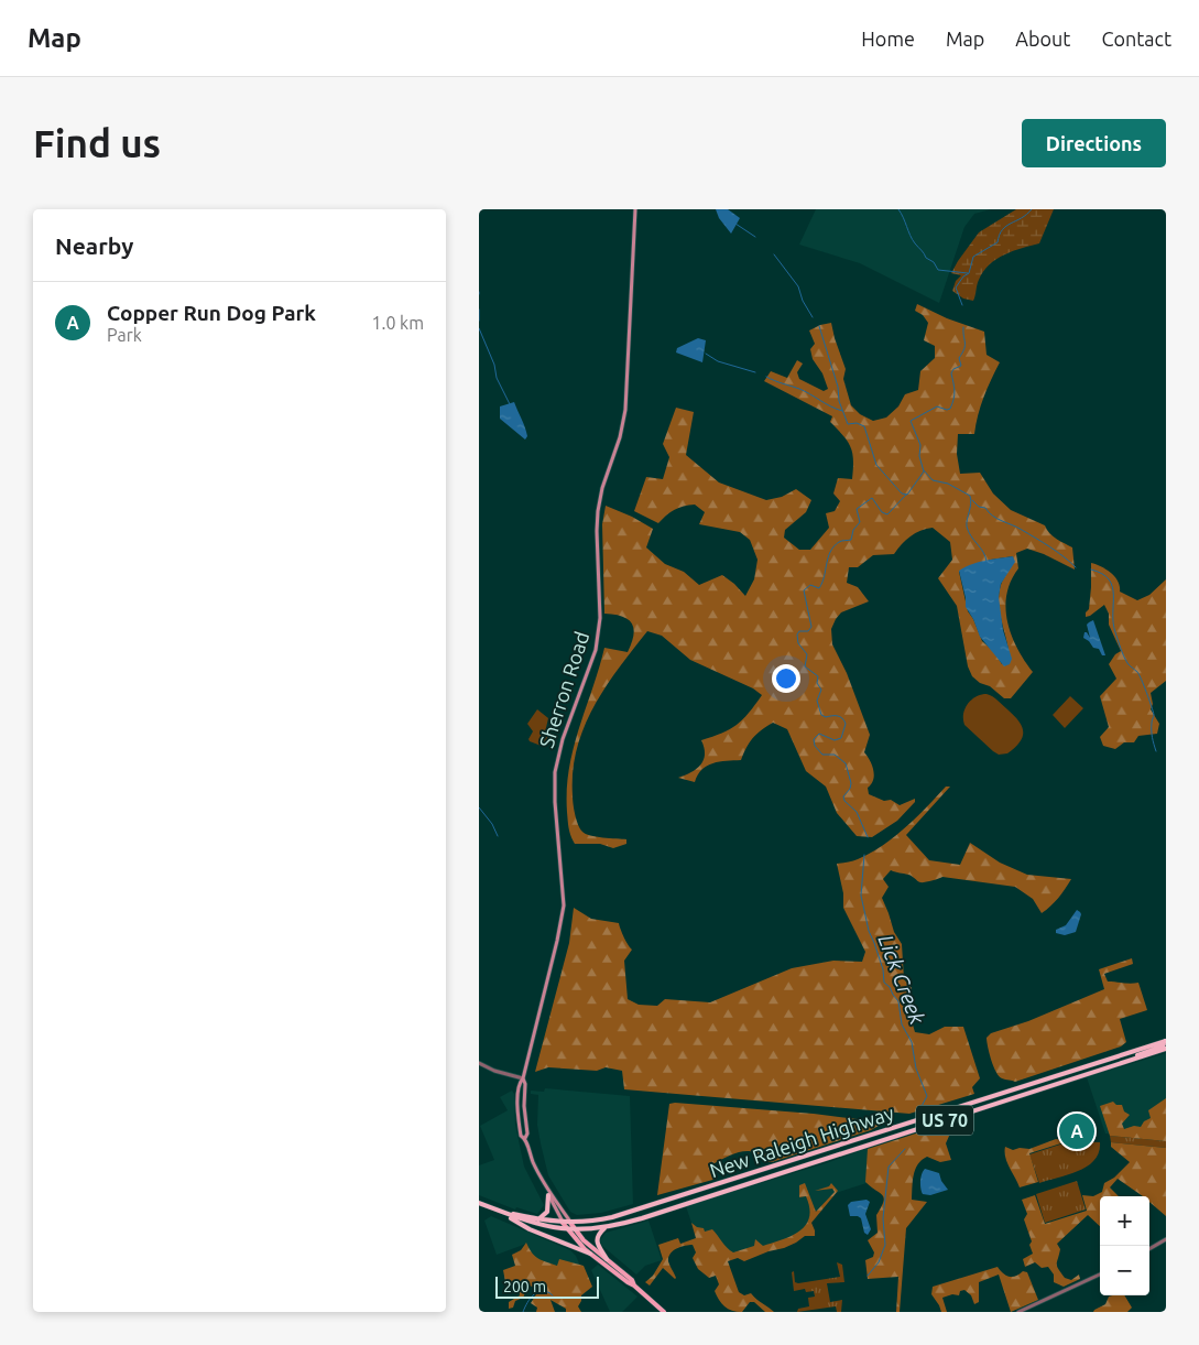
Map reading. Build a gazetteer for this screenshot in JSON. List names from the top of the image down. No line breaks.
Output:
{"streets":{"highway":["US 70","New Raleigh Highway"],"main road":["Sherron Road"]},"crossings":[["Sherron Road","US 70"],["Sherron Road","New Raleigh Highway"],["US 70","New Raleigh Highway"]],"water":["Lick Creek"],"scale_bar":"200 m","page":{"header":"Map","nav":["Home","Map","About","Contact"],"buttons":"Directions","title":"Find us","heading":"Nearby","list":[{"mark":"A","name":"Copper Run Dog Park","note":"Park","value":"1.0 km"}],"pins":"A","map_buttons":["+","−"],"scale":"200 m"}}
